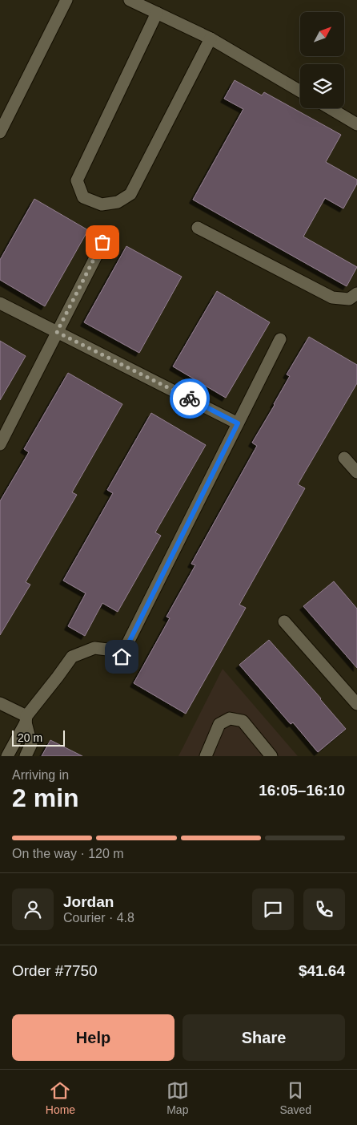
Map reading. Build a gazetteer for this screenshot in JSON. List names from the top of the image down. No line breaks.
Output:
{"scale_bar":"20 m","north":"top right","page":{"scale":"20 m","heading":["2 min","Arriving in","16:05–16:10"],"panel":["Jordan","Courier · 4.8","Order #7750","$41.64"],"bar":"On the way · 120 m","buttons":["Help","Share"],"tabs":["Home","Map","Saved"]}}
